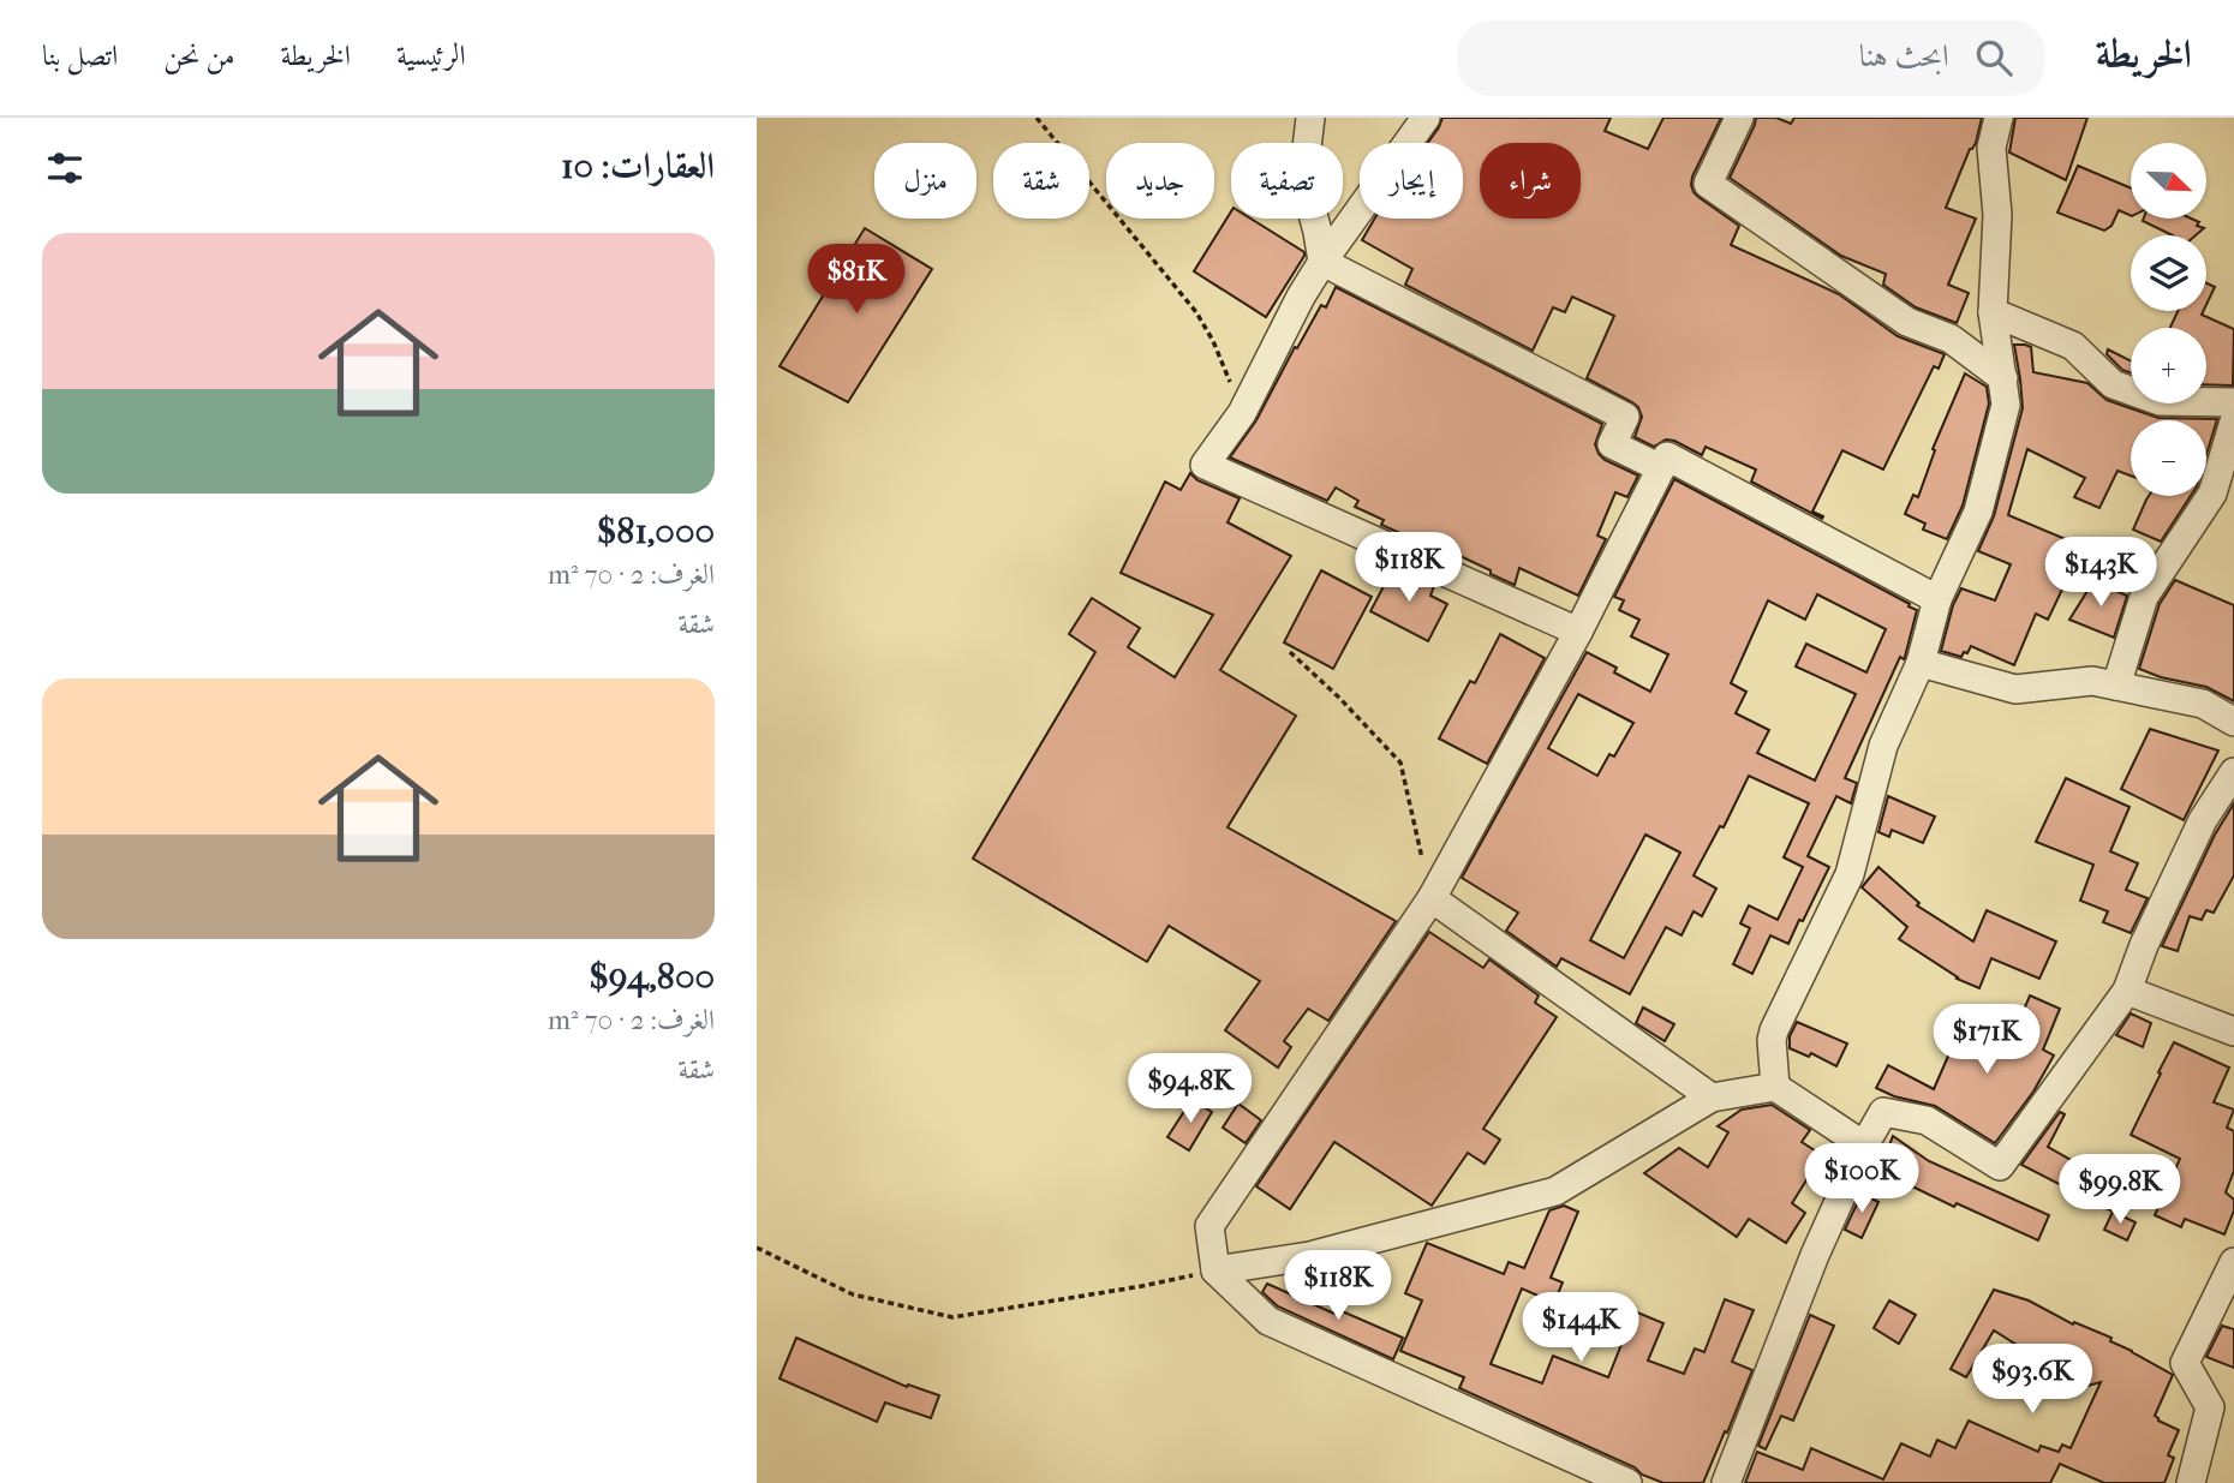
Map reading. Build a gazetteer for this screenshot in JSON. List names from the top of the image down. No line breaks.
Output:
{"north":"bottom right","page":{"header":"الخريطة","search":"ابحث هنا","nav":["الرئيسية","الخريطة","من نحن","اتصل بنا"],"heading":"العقارات: 10","map_buttons":["+","−"],"chip":["شراء","إيجار","تصفية","جديد","شقة","منزل"],"list":[{"name":"$81,000","note":"الغرف: 2 · 70 m² · شقة"},{"name":"$94,800","note":"الغرف: 2 · 70 m² · شقة"}],"price":["$81K","$118K","$143K","$171K","$94.8K","$100K","$99.8K","$118K","$144K","$93.6K"]}}
